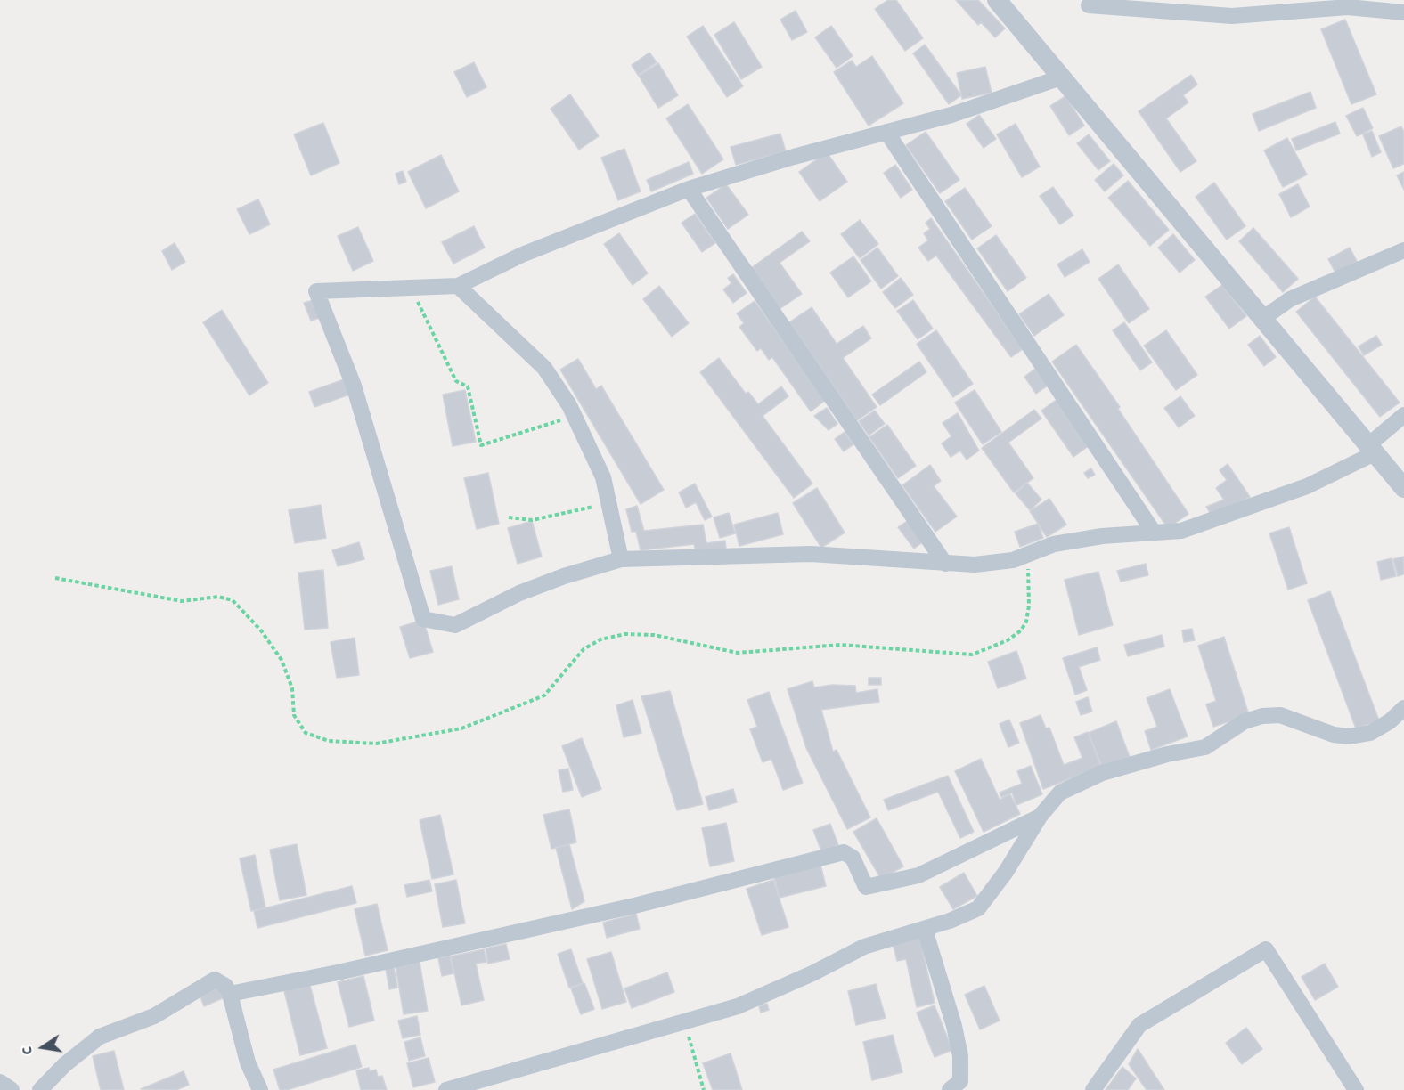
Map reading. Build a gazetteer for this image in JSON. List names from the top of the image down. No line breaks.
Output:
{"north":"left"}
